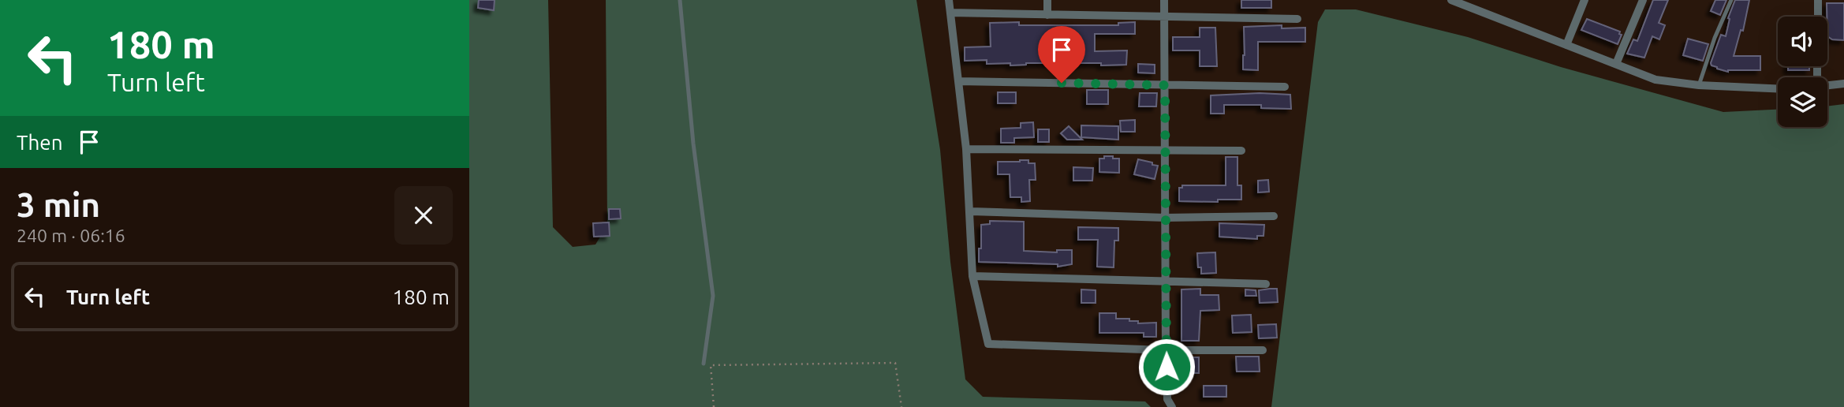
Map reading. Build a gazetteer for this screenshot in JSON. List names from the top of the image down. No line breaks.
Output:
{"page":{"turn":["180 m","Turn left"],"then":"Then","heading":["3 min","240 m · 06:16"],"list":[{"name":"Turn left","value":"180 m"}]}}
